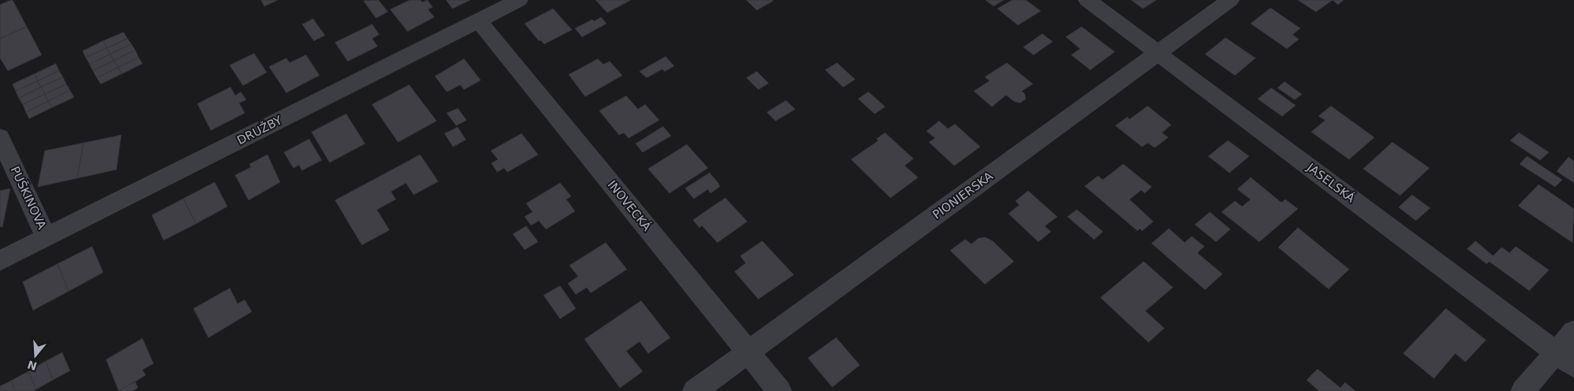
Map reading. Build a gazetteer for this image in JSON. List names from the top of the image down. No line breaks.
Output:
{"streets":{"street":["DRUŽBY","JASELSKÁ","PIONIERSKA","PUŠKINOVA","INOVECKÁ"]},"crossings":[["DRUŽBY","PUŠKINOVA"],["DRUŽBY","INOVECKÁ"],["JASELSKÁ","PIONIERSKA"],["PIONIERSKA","INOVECKÁ"]],"north":"bottom"}
